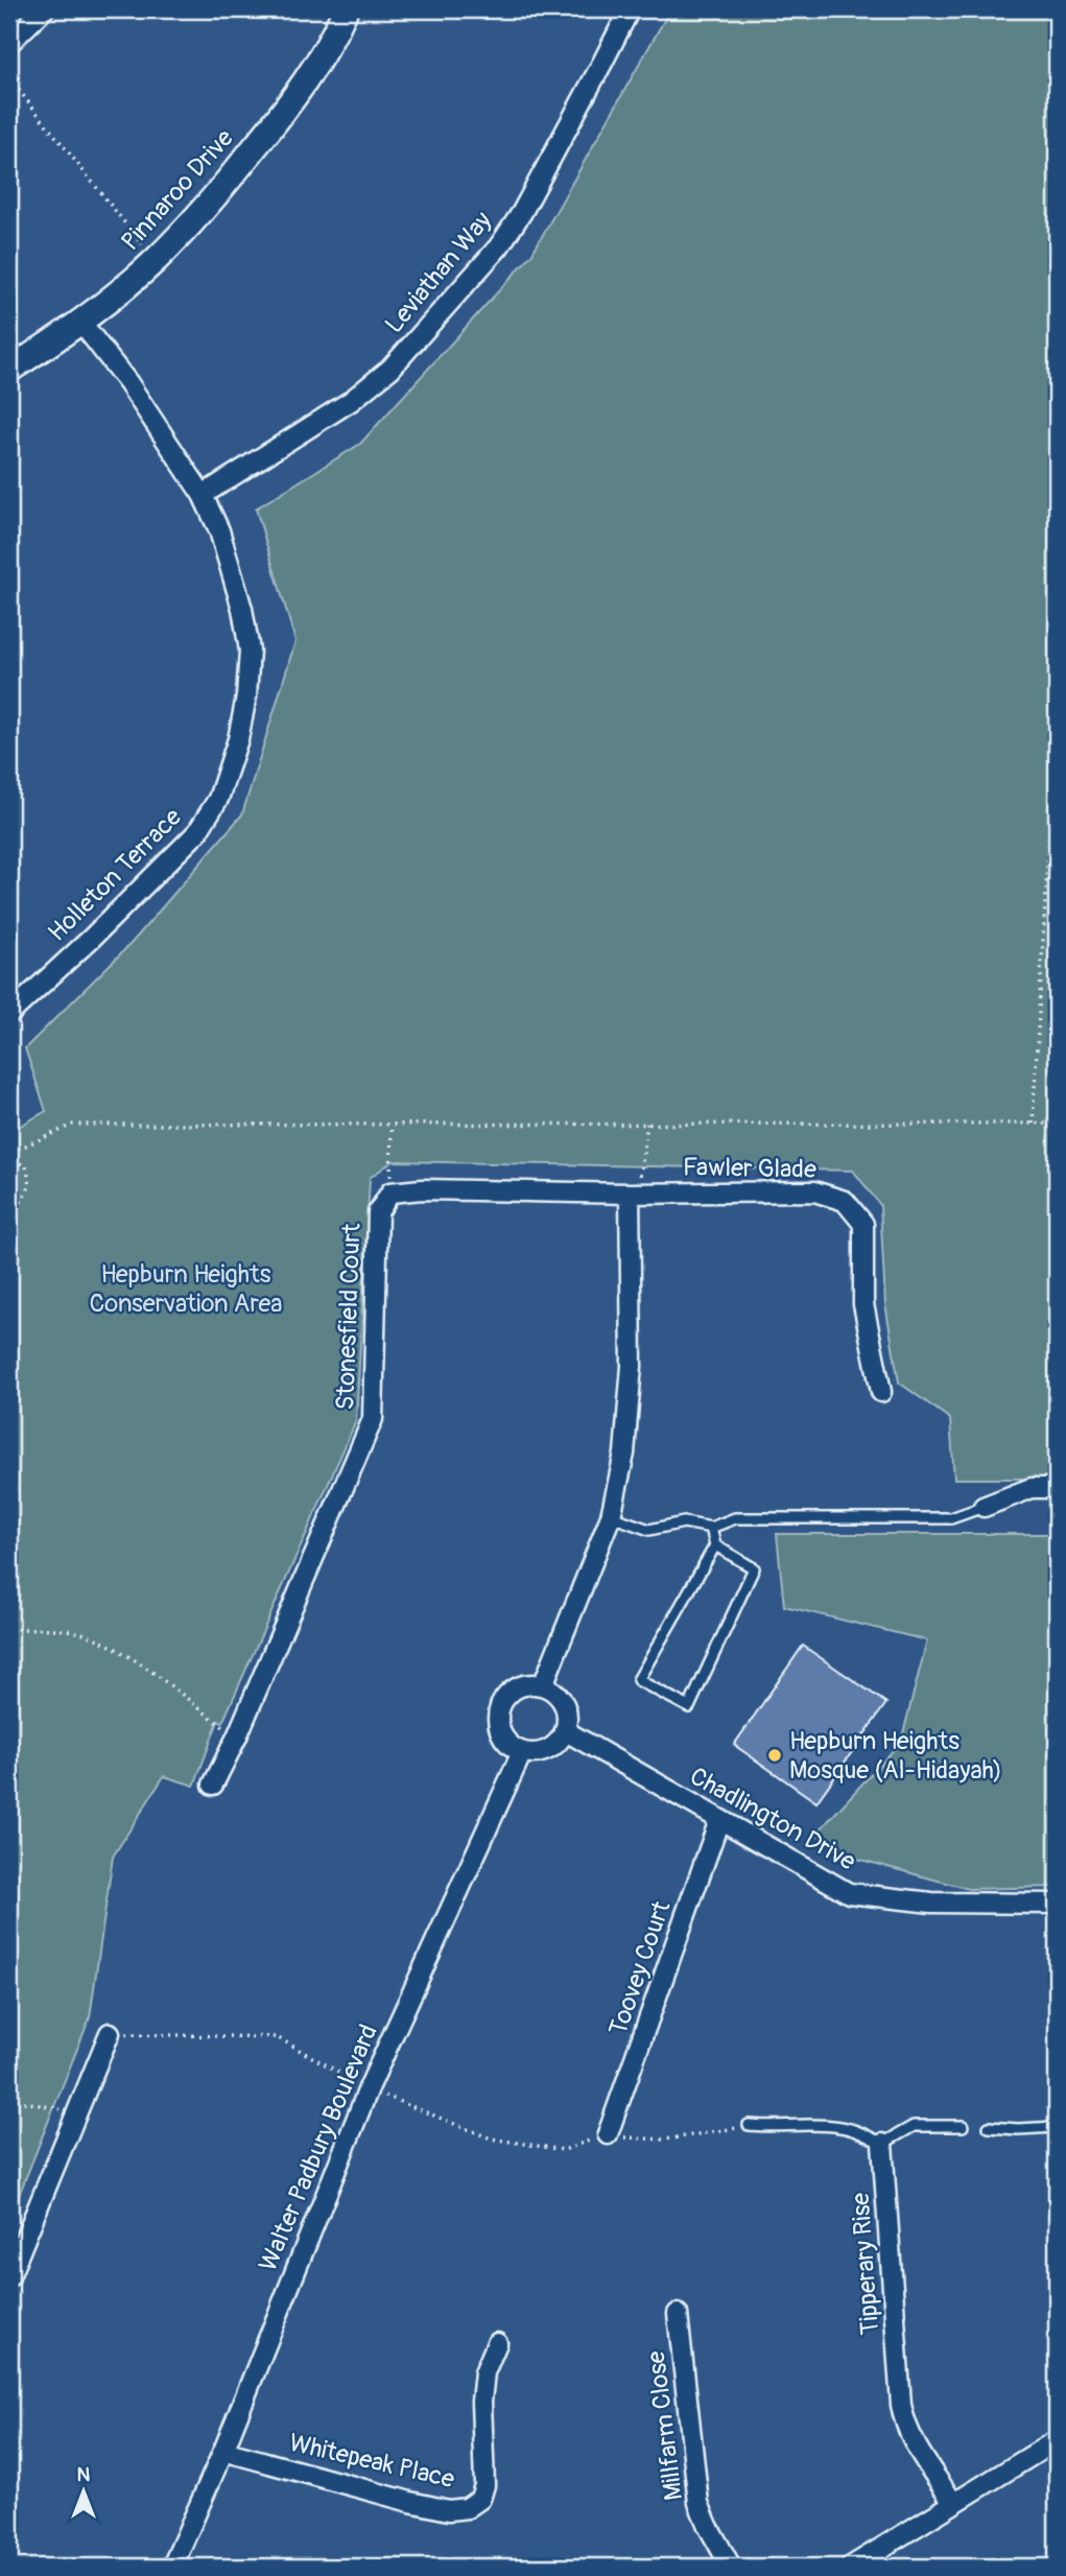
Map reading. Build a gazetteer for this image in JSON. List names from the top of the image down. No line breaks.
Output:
{"streets":{"street":["Pinnaroo Drive","Leviathan Way","Holleton Terrace","Fawler Glade","Stonesfield Court","Chadlington Drive","Toovey Court","Walter Padbury Boulevard","Tipperary Rise","Millfarm Close","Whitepeak Place"]},"crossings":[["Pinnaroo Drive","Holleton Terrace"],["Leviathan Way","Holleton Terrace"],["Chadlington Drive","Toovey Court"],["Chadlington Drive","Walter Padbury Boulevard"],["Walter Padbury Boulevard","Whitepeak Place"]],"parks":["Hepburn Heights Conservation Area"],"places":["Hepburn Heights Mosque (Al-Hidayah)"],"north":"top"}
